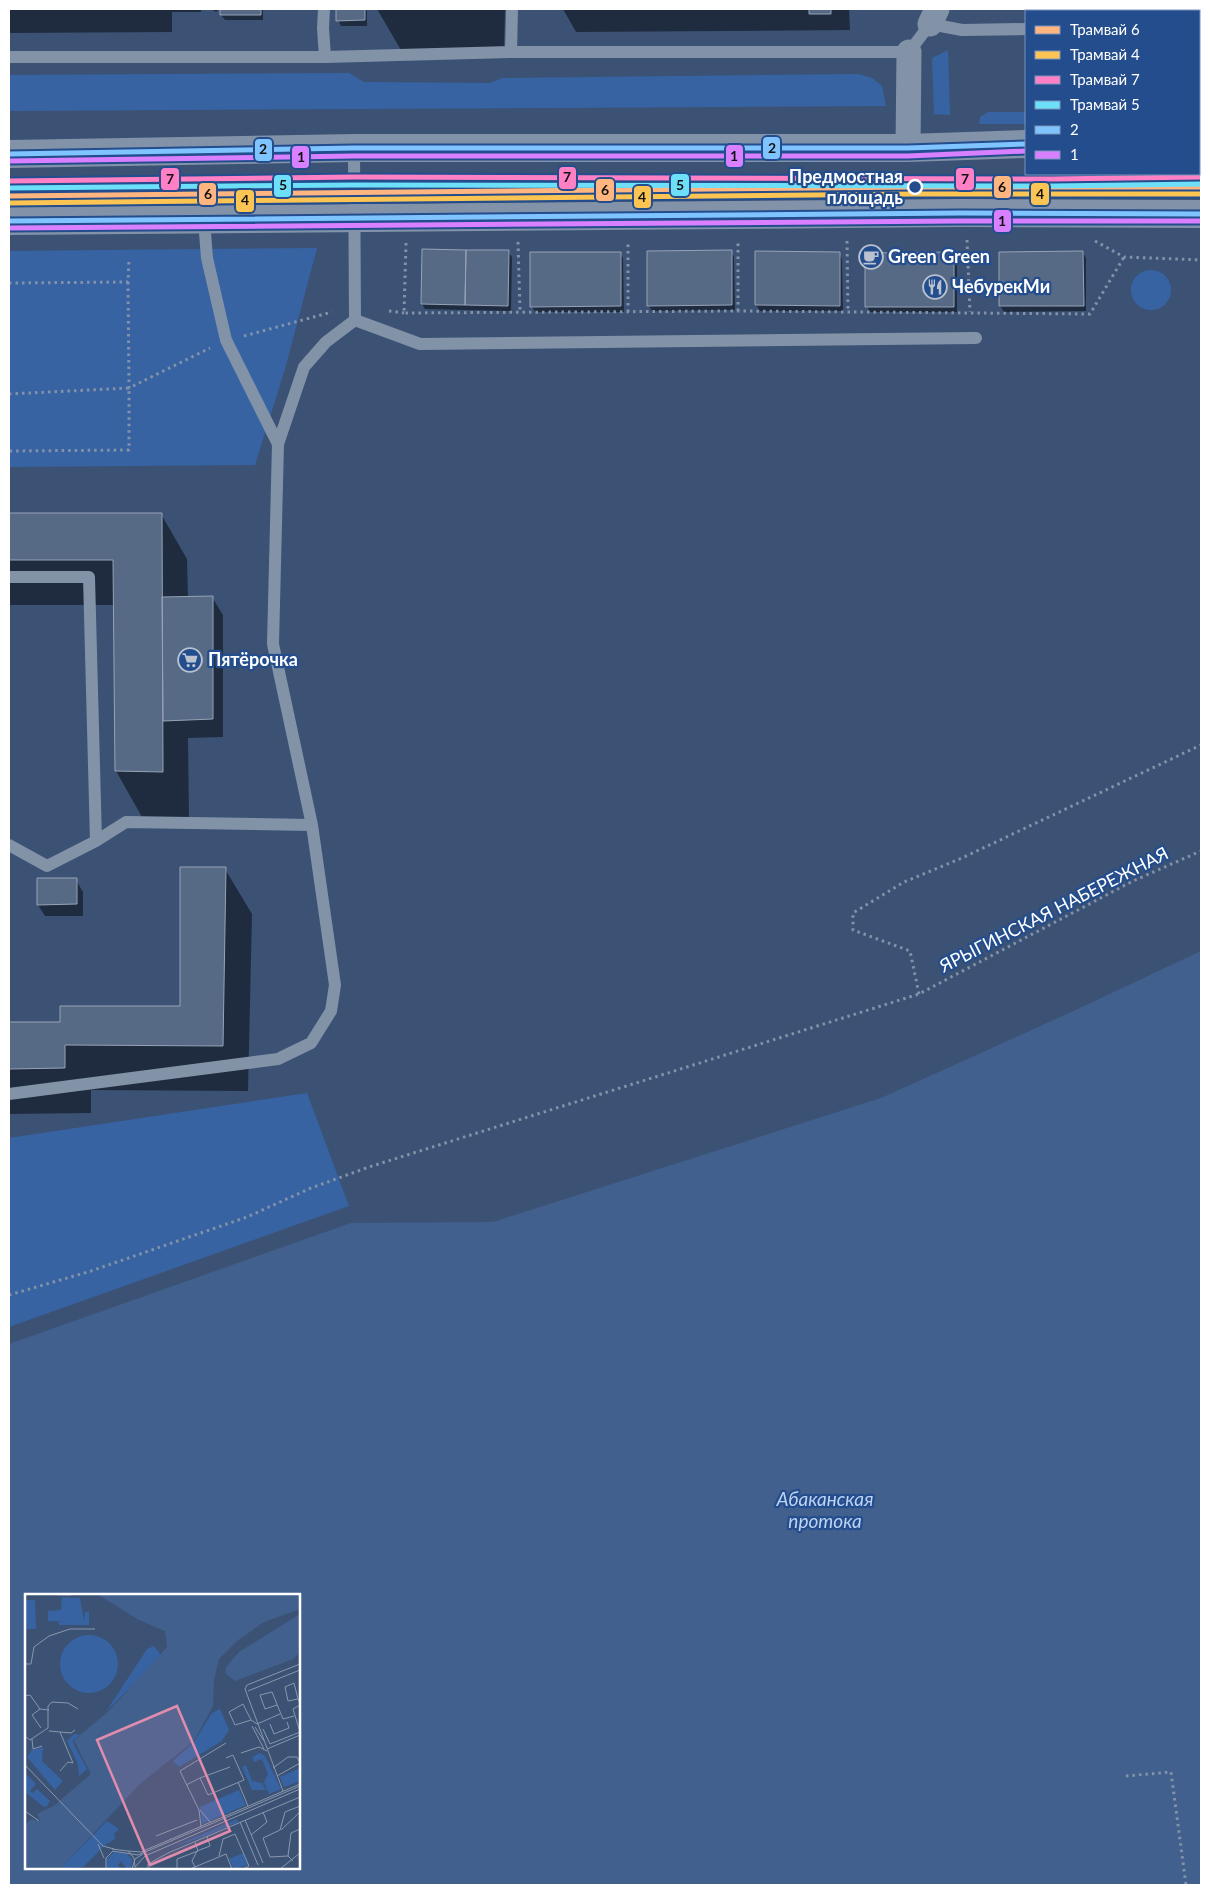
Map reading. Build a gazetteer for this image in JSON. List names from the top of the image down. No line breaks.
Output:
{"streets":{"path":["ЯРЫГИНСКАЯ НАБЕРЕЖНАЯ"]},"water":["Абаканская протока"],"places":{"other":["Предмостная площадь"],"cafe":["Green Green"],"restaurant":["ЧебурекМи"],"supermarket":["Пятёрочка"]},"lines":["transit line 2","transit line 1","tram line 7","tram line 5","tram line 6","tram line 4"],"legend":["Трамвай 6","Трамвай 4","Трамвай 7","Трамвай 5","2","1"]}
